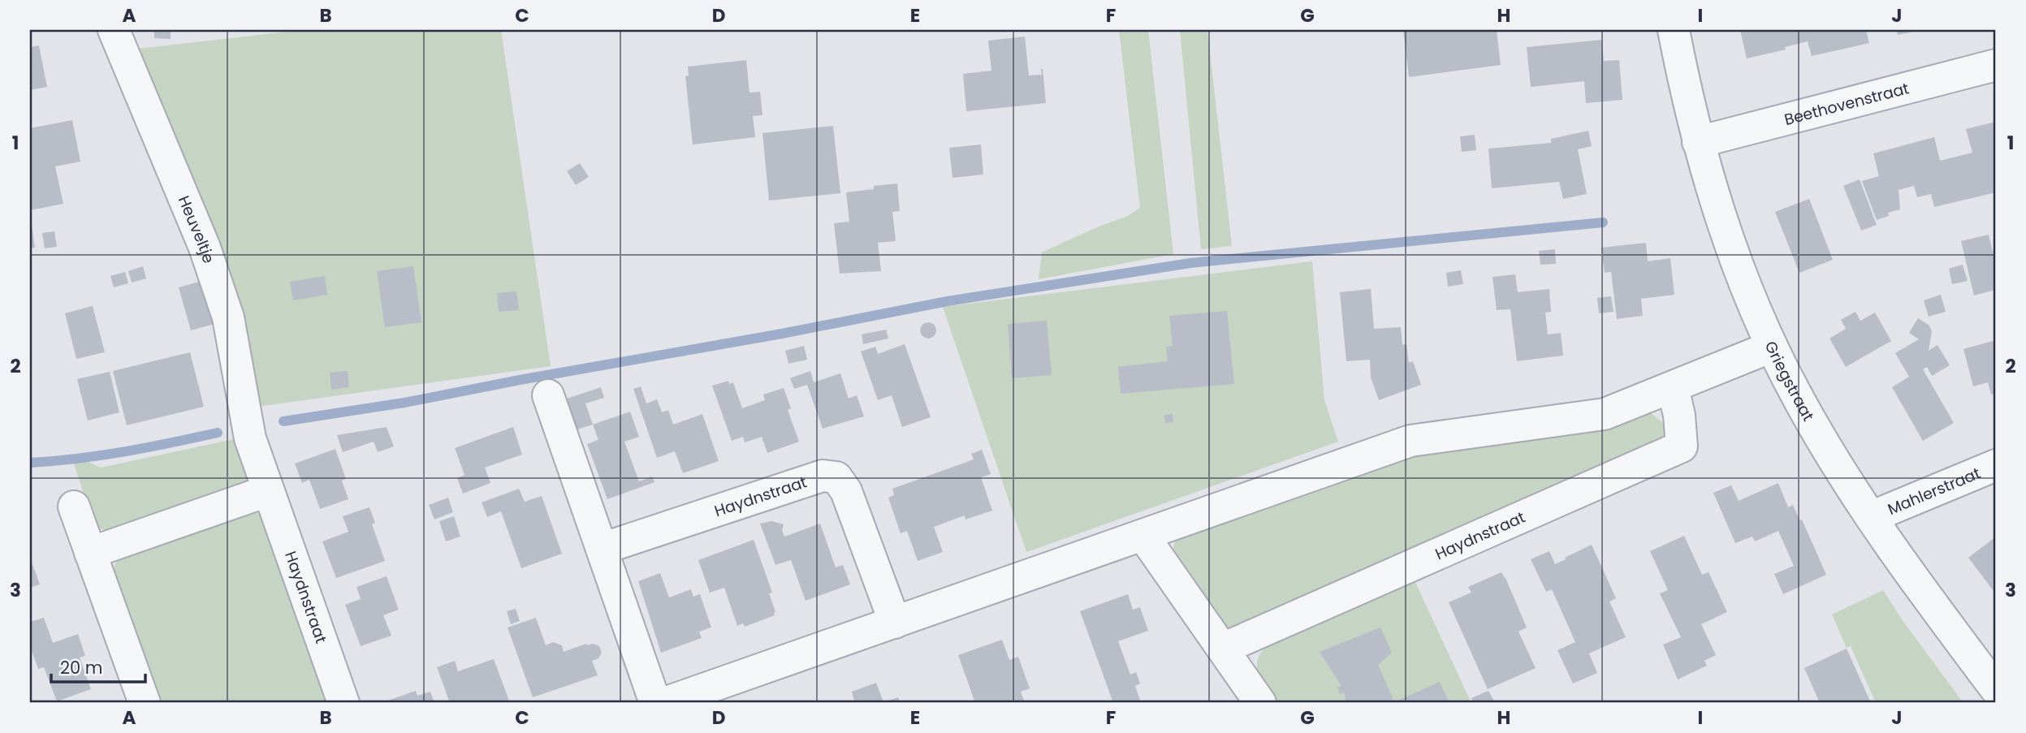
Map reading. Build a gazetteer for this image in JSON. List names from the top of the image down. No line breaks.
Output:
{"streets":{"street":["Beethovenstraat","Heuveltje","Griegstraat","Mahlerstraat","Haydnstraat"]},"crossings":[["Beethovenstraat","Griegstraat"],["Heuveltje","Haydnstraat"],["Griegstraat","Mahlerstraat"]],"scale_bar":"20 m","grid":{"columns":["A","B","C","D","E","F","G","H","I","J"],"rows":["1","2","3"]}}
